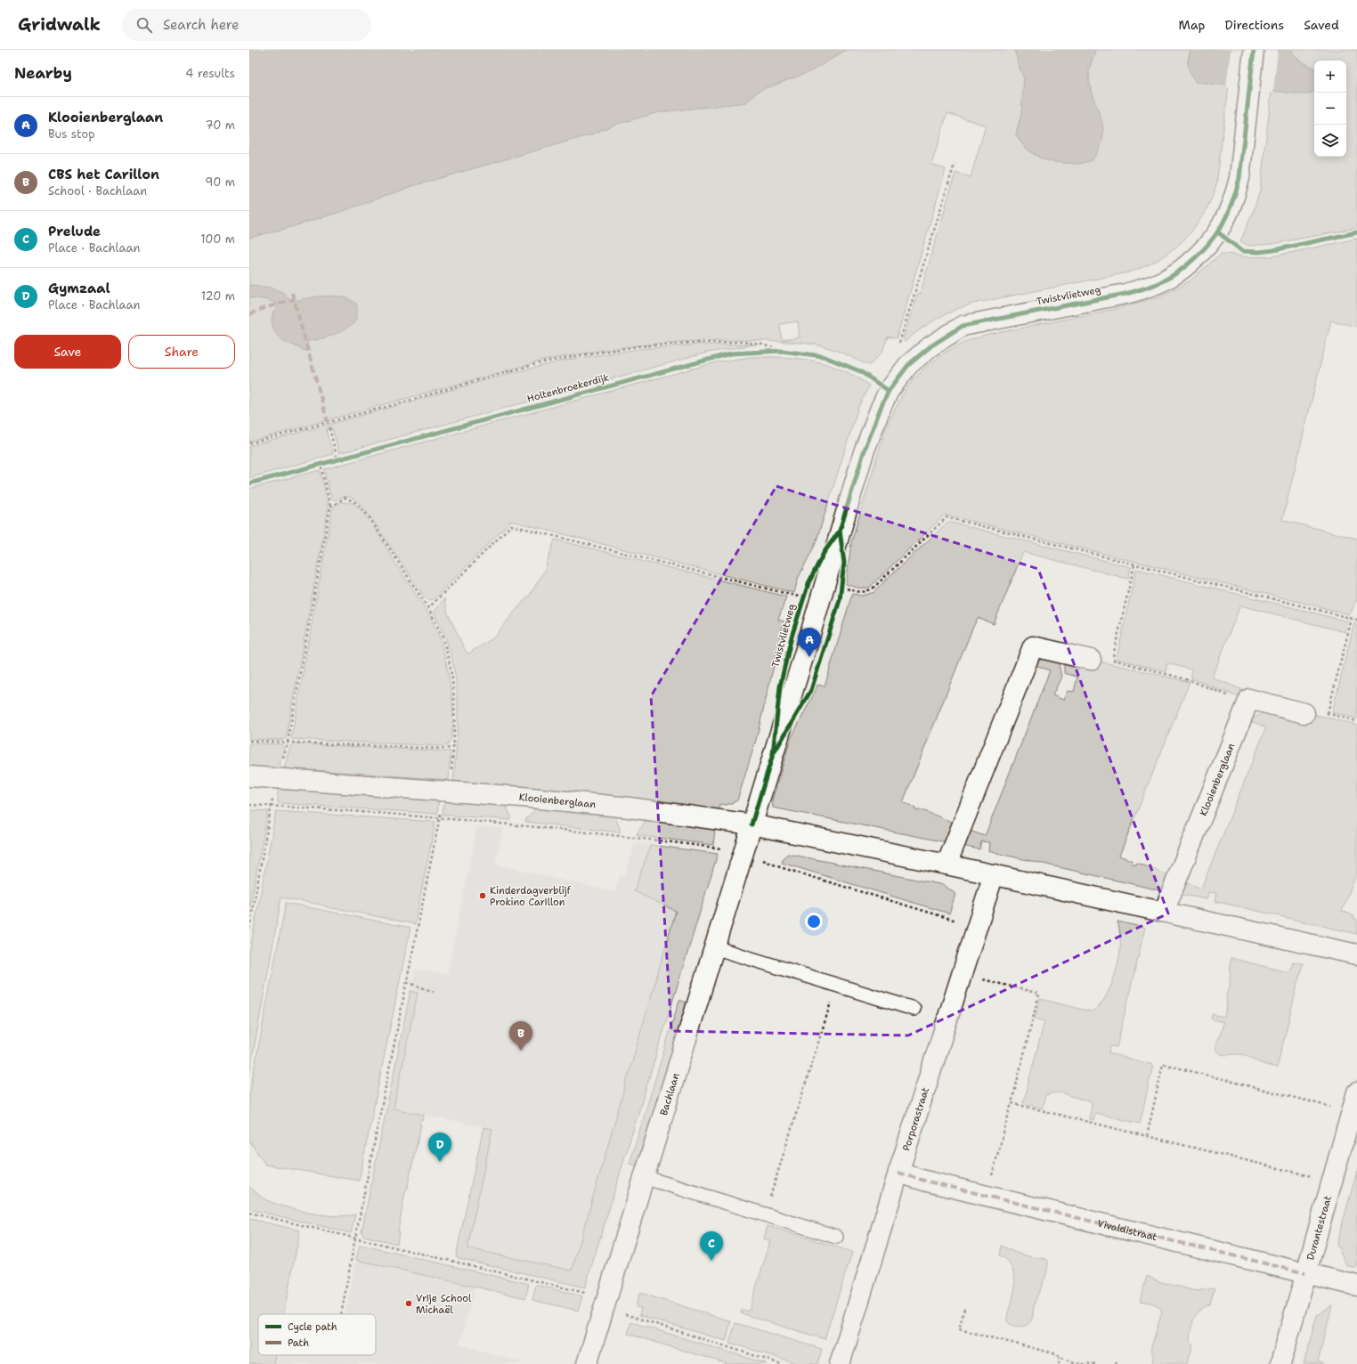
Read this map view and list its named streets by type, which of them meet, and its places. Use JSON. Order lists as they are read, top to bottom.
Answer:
{
  "streets": {
    "street": [
      "Twistvlietweg",
      "Klooienberglaan",
      "Bachlaan",
      "Porporastraat",
      "Durantestraat",
      "Vivaldistraat"
    ],
    "cycle path": ["Holtenbroekerdijk"]
  },
  "crossings": [
    ["Twistvlietweg", "Klooienberglaan"],
    ["Twistvlietweg", "Bachlaan"],
    ["Klooienberglaan", "Bachlaan"],
    ["Klooienberglaan", "Porporastraat"],
    ["Porporastraat", "Vivaldistraat"],
    ["Durantestraat", "Vivaldistraat"]
  ],
  "places": ["Kinderdagverblijf Prokino Carillon", "Vrije School Michaël"],
  "legend": ["Cycle path", "Path"],
  "page": {
    "header": "Gridwalk",
    "search": "Search here",
    "nav": ["Map", "Directions", "Saved"],
    "heading": ["Nearby", "4 results"],
    "map_buttons": ["+", "−"],
    "list": [
      {
        "mark": "A",
        "name": "Klooienberglaan",
        "note": "Bus stop",
        "value": "70 m"
      },
      {
        "mark": "B",
        "name": "CBS het Carillon",
        "note": "School · Bachlaan",
        "value": "90 m"
      },
      {
        "mark": "C",
        "name": "Prelude",
        "note": "Place · Bachlaan",
        "value": "100 m"
      },
      {
        "mark": "D",
        "name": "Gymzaal",
        "note": "Place · Bachlaan",
        "value": "120 m"
      }
    ],
    "buttons": ["Save", "Share"],
    "pins": [
      "A",
      "B",
      "D",
      "C"
    ]
  }
}
